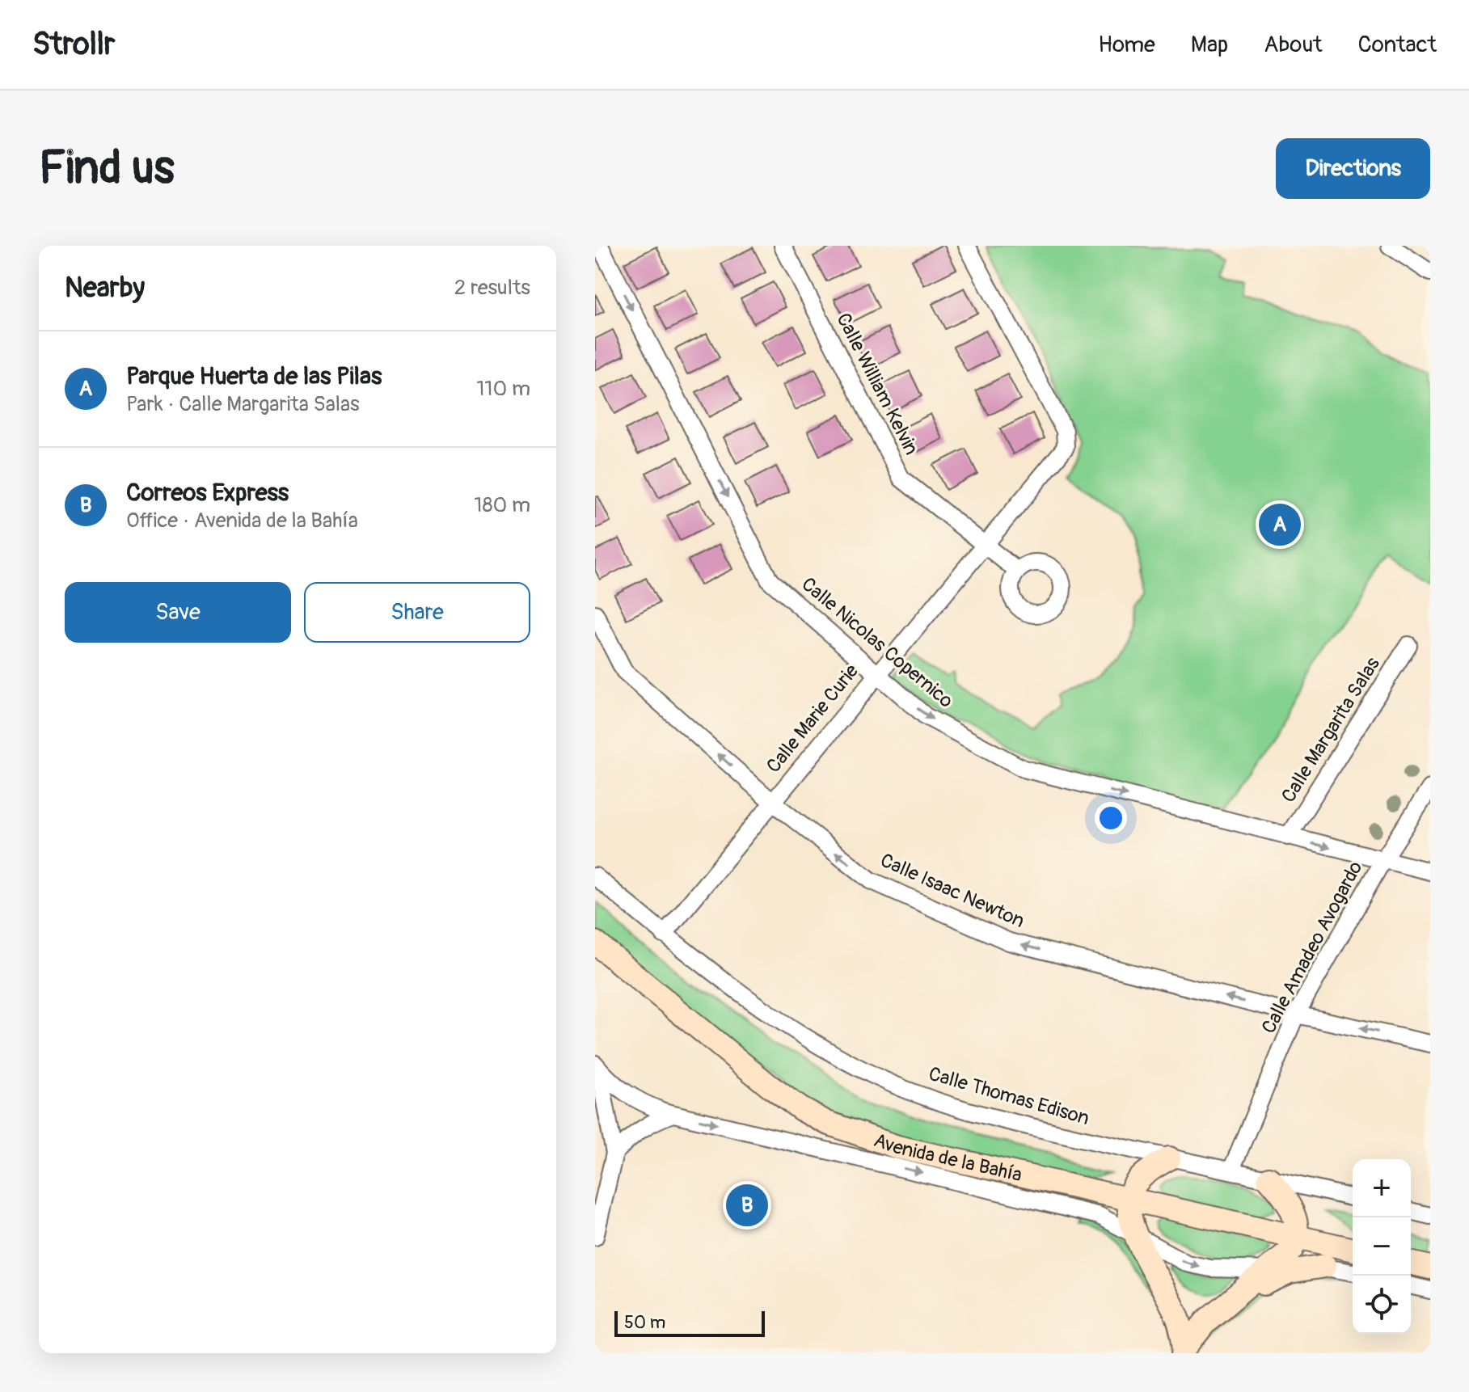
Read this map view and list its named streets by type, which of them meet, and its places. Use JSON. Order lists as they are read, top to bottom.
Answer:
{
  "streets": {
    "street": [
      "Calle William Kelvin",
      "Calle Nicolas Copernico",
      "Calle Marie Curie",
      "Calle Margarita Salas",
      "Calle Isaac Newton",
      "Calle Amadeo Avogardo",
      "Calle Thomas Edison",
      "Avenida de la Bahía"
    ]
  },
  "crossings": [
    ["Calle William Kelvin", "Calle Marie Curie"],
    ["Calle Nicolas Copernico", "Calle Marie Curie"],
    ["Calle Nicolas Copernico", "Calle Margarita Salas"],
    ["Calle Nicolas Copernico", "Calle Amadeo Avogardo"],
    ["Calle Marie Curie", "Calle Isaac Newton"],
    ["Calle Marie Curie", "Calle Thomas Edison"],
    ["Calle Isaac Newton", "Calle Amadeo Avogardo"],
    ["Calle Amadeo Avogardo", "Calle Thomas Edison"]
  ],
  "one_way": ["Calle Nicolas Copernico", "Calle Isaac Newton"],
  "scale_bar": "50 m",
  "page": {
    "header": "Strollr",
    "nav": [
      "Home",
      "Map",
      "About",
      "Contact"
    ],
    "buttons": [
      "Directions",
      ["Save", "Share"]
    ],
    "title": "Find us",
    "heading": ["Nearby", "2 results"],
    "list": [
      {
        "mark": "A",
        "name": "Parque Huerta de las Pilas",
        "note": "Park · Calle Margarita Salas",
        "value": "110 m"
      },
      {
        "mark": "B",
        "name": "Correos Express",
        "note": "Office · Avenida de la Bahía",
        "value": "180 m"
      }
    ],
    "pins": ["A", "B"],
    "map_buttons": ["+", "−"],
    "scale": "50 m"
  }
}
